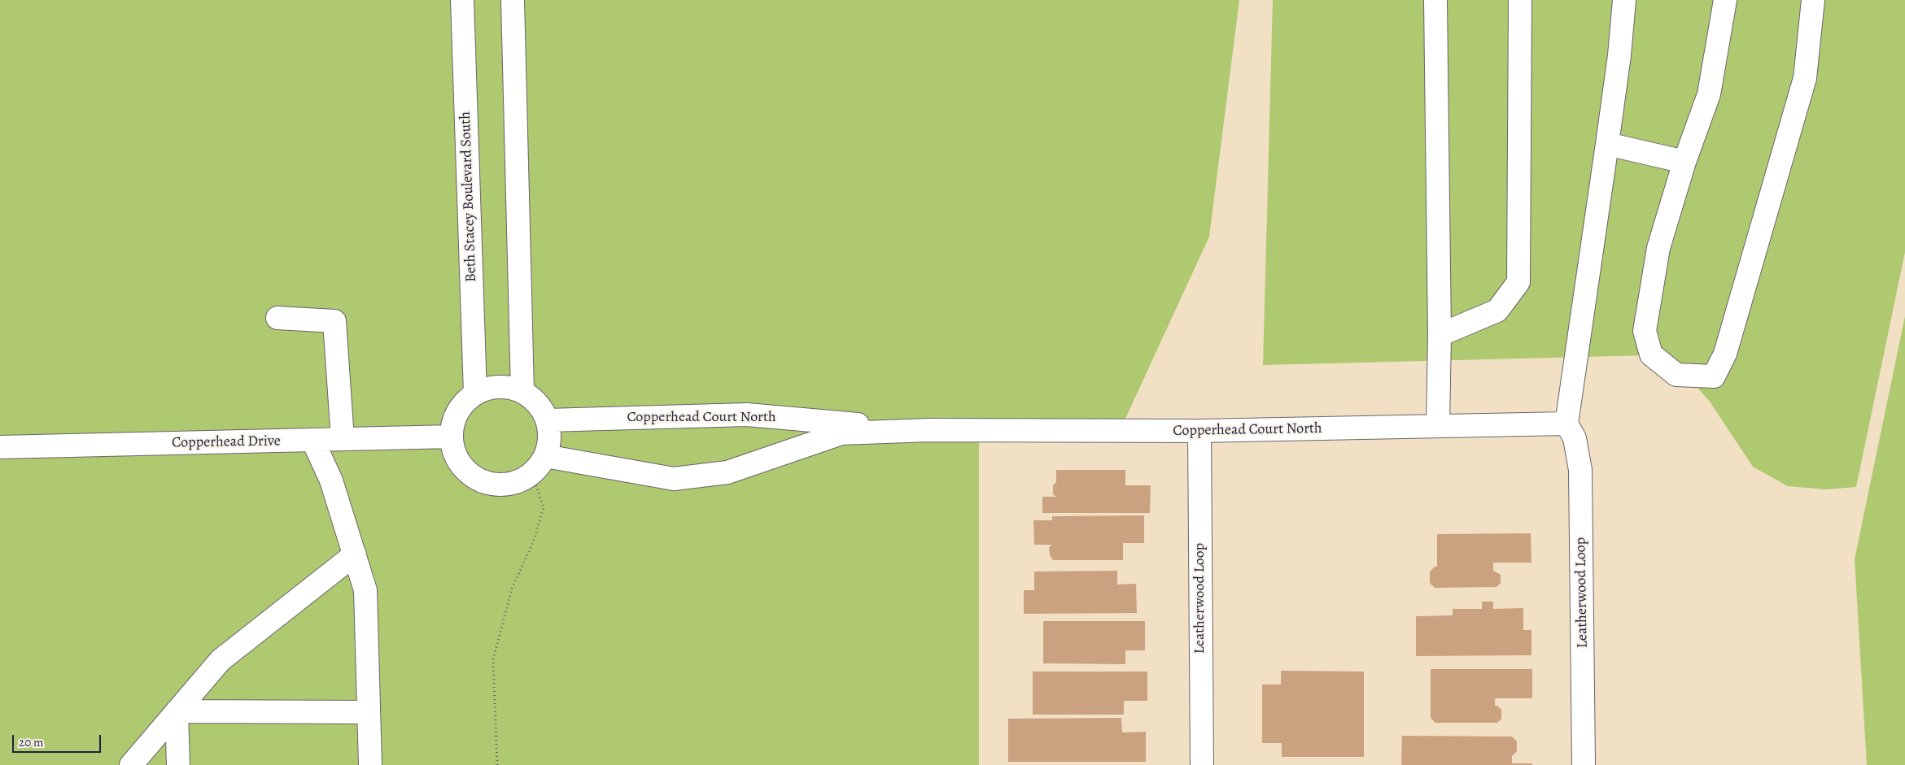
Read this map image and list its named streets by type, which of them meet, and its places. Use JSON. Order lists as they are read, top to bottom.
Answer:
{
  "streets": {
    "street": [
      "Beth Stacey Boulevard South",
      "Copperhead Court North",
      "Copperhead Drive",
      "Leatherwood Loop"
    ]
  },
  "crossings": [
    ["Beth Stacey Boulevard South", "Copperhead Court North"],
    ["Beth Stacey Boulevard South", "Copperhead Drive"],
    ["Copperhead Court North", "Copperhead Drive"],
    ["Copperhead Court North", "Leatherwood Loop"]
  ],
  "scale_bar": "20 m"
}
